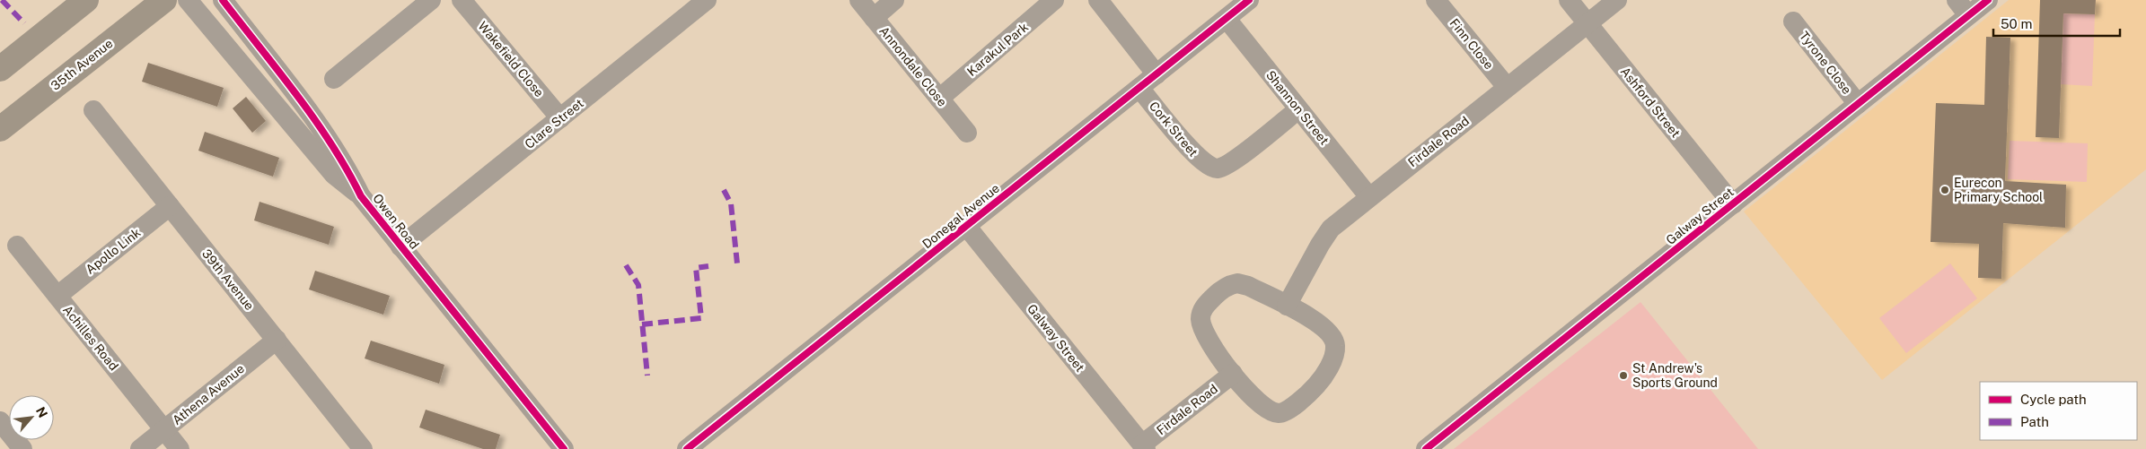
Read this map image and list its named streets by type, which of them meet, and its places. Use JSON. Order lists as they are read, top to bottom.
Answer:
{
  "streets": {
    "main road": ["35th Avenue"],
    "street": [
      "Finn Close",
      "Karakul Park",
      "Wakefield Close",
      "Tyrone Close",
      "Annondale Close",
      "Ashford Street",
      "Shannon Street",
      "Clare Street",
      "Cork Street",
      "Firdale Road",
      "Donegal Avenue",
      "Galway Street",
      "Owen Road",
      "Apollo Link",
      "39th Avenue",
      "Achilles Road",
      "Athena Avenue"
    ]
  },
  "crossings": [
    ["Finn Close", "Firdale Road"],
    ["Karakul Park", "Annondale Close"],
    ["Wakefield Close", "Clare Street"],
    ["Tyrone Close", "Galway Street"],
    ["Ashford Street", "Firdale Road"],
    ["Ashford Street", "Galway Street"],
    ["Shannon Street", "Cork Street"],
    ["Shannon Street", "Firdale Road"],
    ["Shannon Street", "Donegal Avenue"],
    ["Clare Street", "Owen Road"],
    ["Cork Street", "Donegal Avenue"],
    ["Firdale Road", "Galway Street"],
    ["Donegal Avenue", "Galway Street"],
    ["Apollo Link", "39th Avenue"],
    ["Apollo Link", "Achilles Road"],
    ["39th Avenue", "Athena Avenue"],
    ["Achilles Road", "Athena Avenue"]
  ],
  "places": ["Eurecon Primary School", "St Andrew's Sports Ground"],
  "legend": ["Cycle path", "Path"],
  "scale_bar": "50 m",
  "north": "top right"
}
